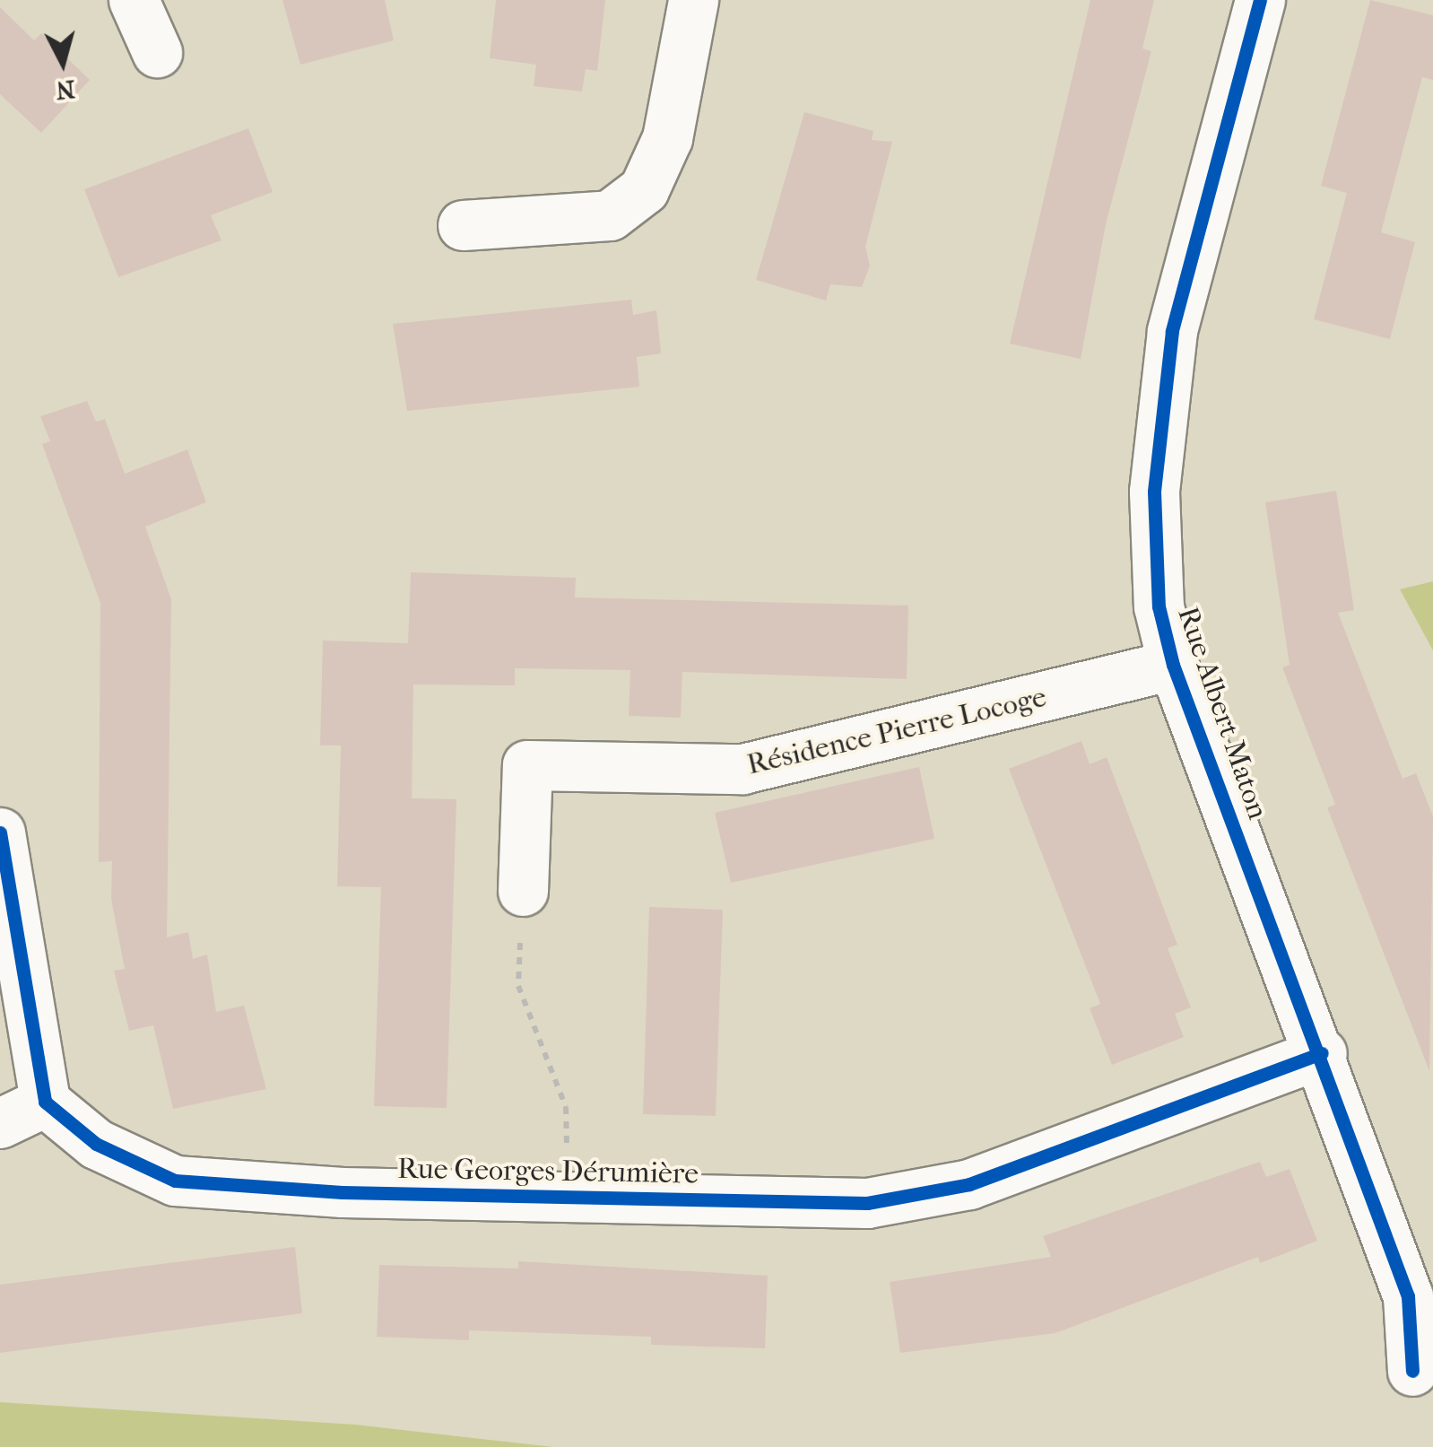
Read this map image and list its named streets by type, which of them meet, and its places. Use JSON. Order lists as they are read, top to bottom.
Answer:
{
  "streets": {
    "street": ["Rue Albert Maton", "Résidence Pierre Locoge", "Rue Georges Dérumière"]
  },
  "crossings": [
    ["Rue Albert Maton", "Résidence Pierre Locoge"],
    ["Rue Albert Maton", "Rue Georges Dérumière"]
  ],
  "north": "bottom"
}
